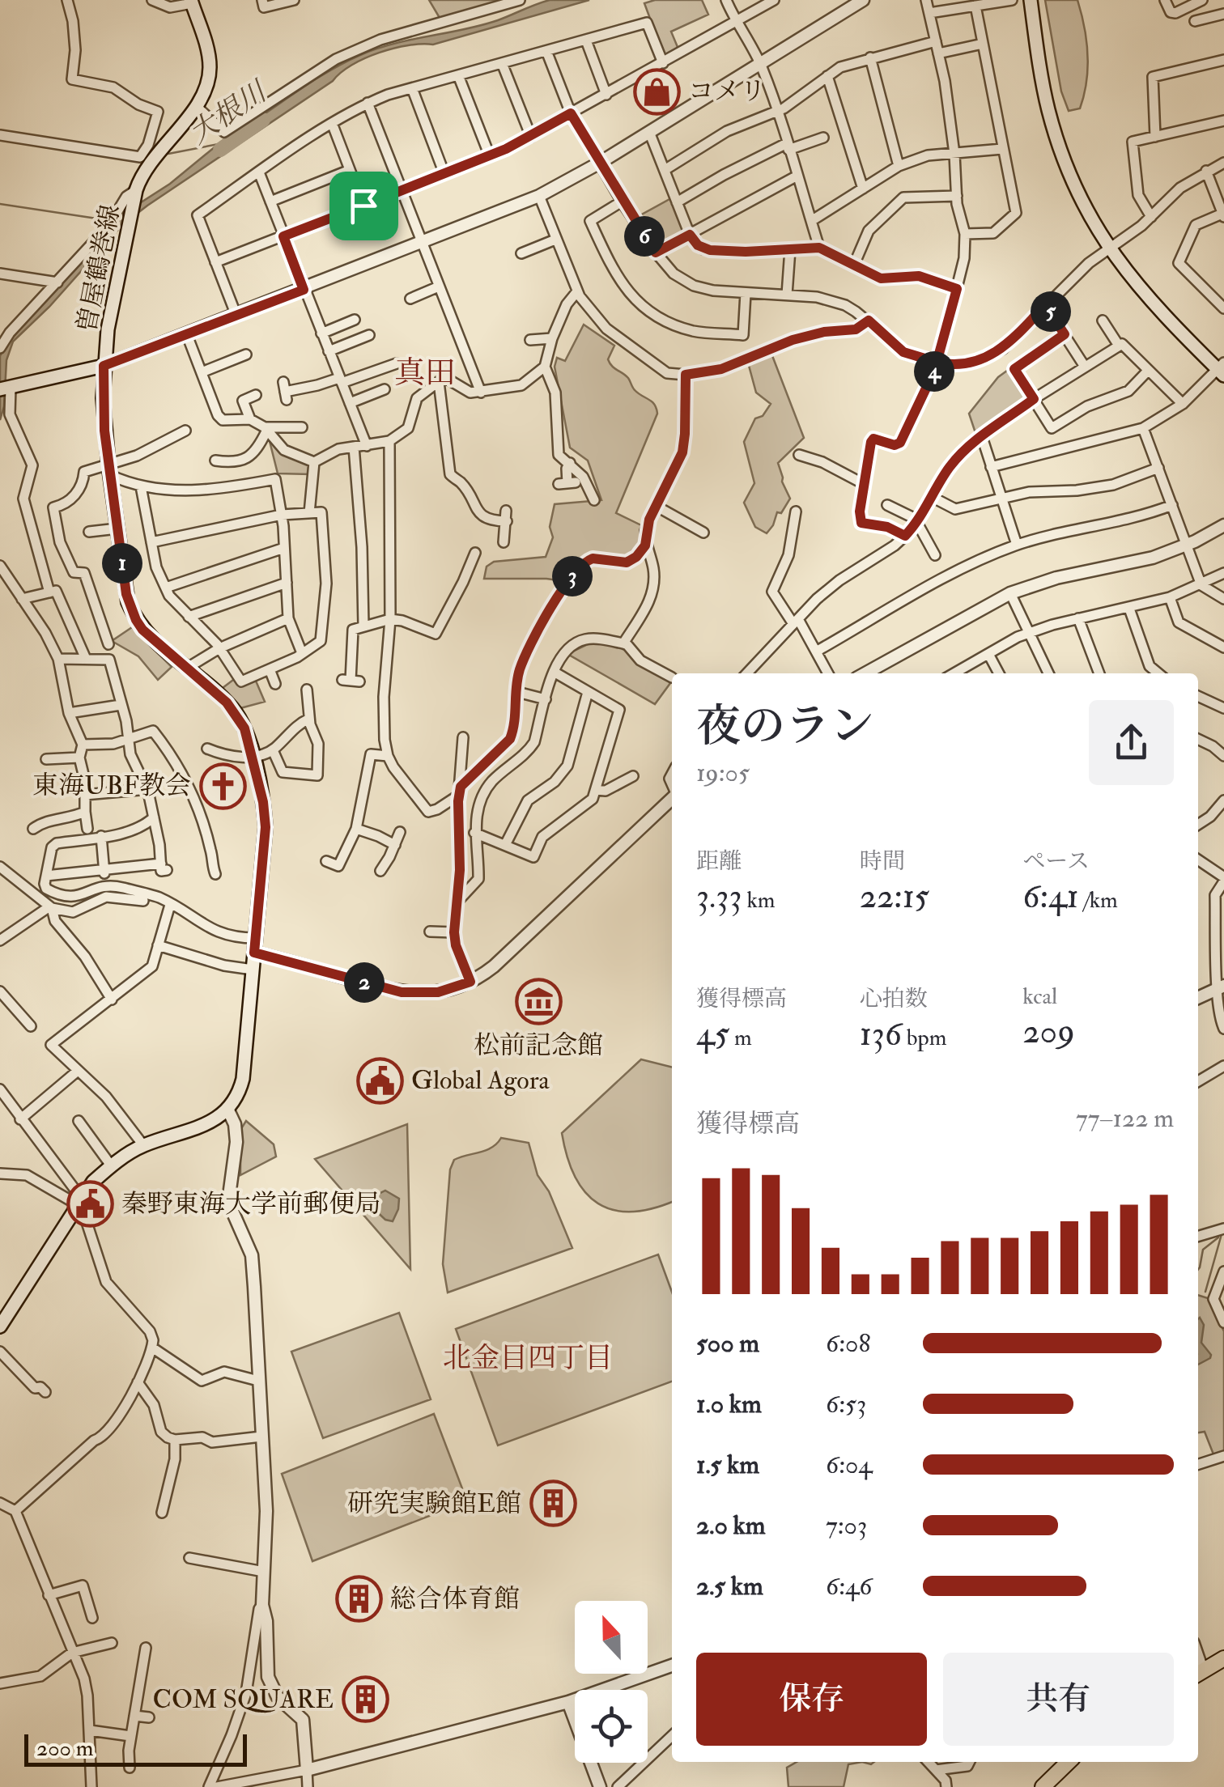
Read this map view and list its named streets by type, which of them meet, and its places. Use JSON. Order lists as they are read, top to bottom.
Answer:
{
  "streets": {
    "main road": ["曽屋鶴巻線"]
  },
  "districts": ["真田", "北金目四丁目"],
  "water": ["大根川"],
  "places": {
    "shop": ["コメリ"],
    "church": ["東海UBF教会"],
    "museum": ["松前記念館"],
    "public building": ["Global Agora", "秦野東海大学前郵便局"],
    "building": ["研究実験館E館", "総合体育館", "COM SQUARE"]
  },
  "scale_bar": "200 m",
  "north": "top",
  "page": {
    "pins": [
      "6",
      "5",
      "4",
      "1",
      "3",
      "2"
    ],
    "heading": ["夜のラン", "19:05"],
    "stats": [
      ["距離", "3.33 km"],
      ["時間", "22:15"],
      ["ペース", "6:41 /km"],
      ["獲得標高", "45 m"],
      ["心拍数", "136 bpm"],
      ["kcal", "209"]
    ],
    "chart": ["獲得標高", "77–122 m"],
    "list": [
      {
        "name": "500 m",
        "note": "6:08"
      },
      {
        "name": "1.0 km",
        "note": "6:53"
      },
      {
        "name": "1.5 km",
        "note": "6:04"
      },
      {
        "name": "2.0 km",
        "note": "7:03"
      },
      {
        "name": "2.5 km",
        "note": "6:46"
      }
    ],
    "buttons": ["保存", "共有"],
    "scale": "200 m"
  }
}
